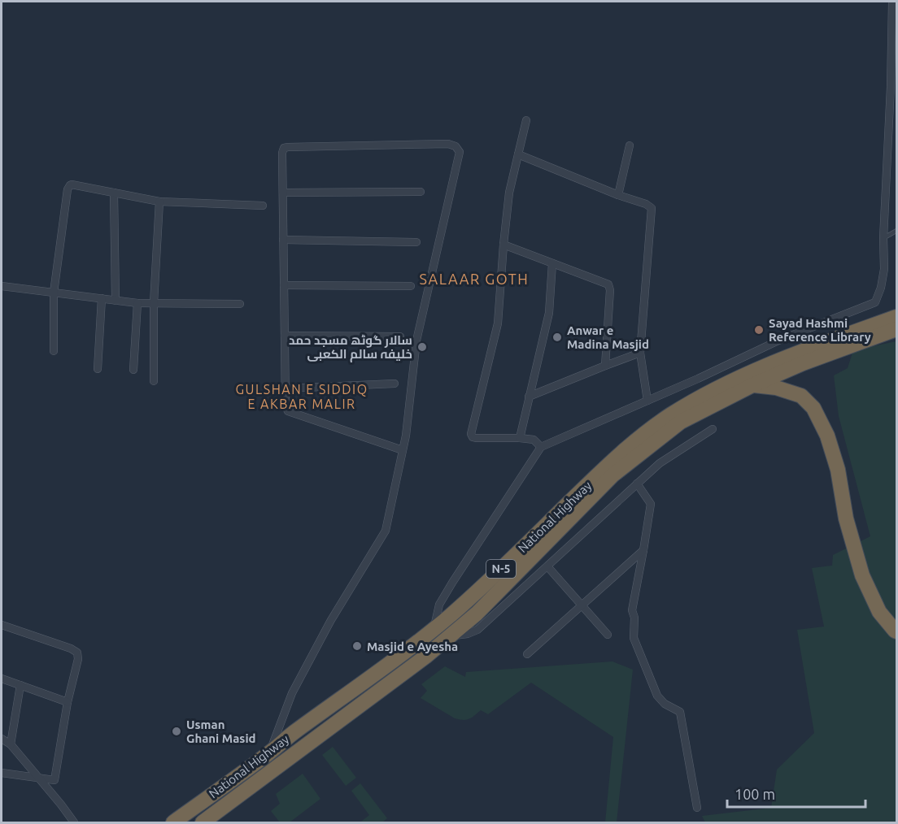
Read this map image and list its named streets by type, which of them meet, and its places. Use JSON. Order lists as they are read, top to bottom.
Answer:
{
  "streets": {
    "highway": ["National Highway", "N-5"]
  },
  "districts": ["SALAAR GOTH", "GULSHAN E SIDDIQ E AKBAR MALIR"],
  "places": [
    "Sayad Hashmi Reference Library",
    "Anwar e Madina Masjid",
    "سالار گوٹھ مسجد حمد خلیفہ سالم الکعبی",
    "Masjid e Ayesha",
    "Usman Ghani Masid"
  ],
  "scale_bar": "100 m"
}
